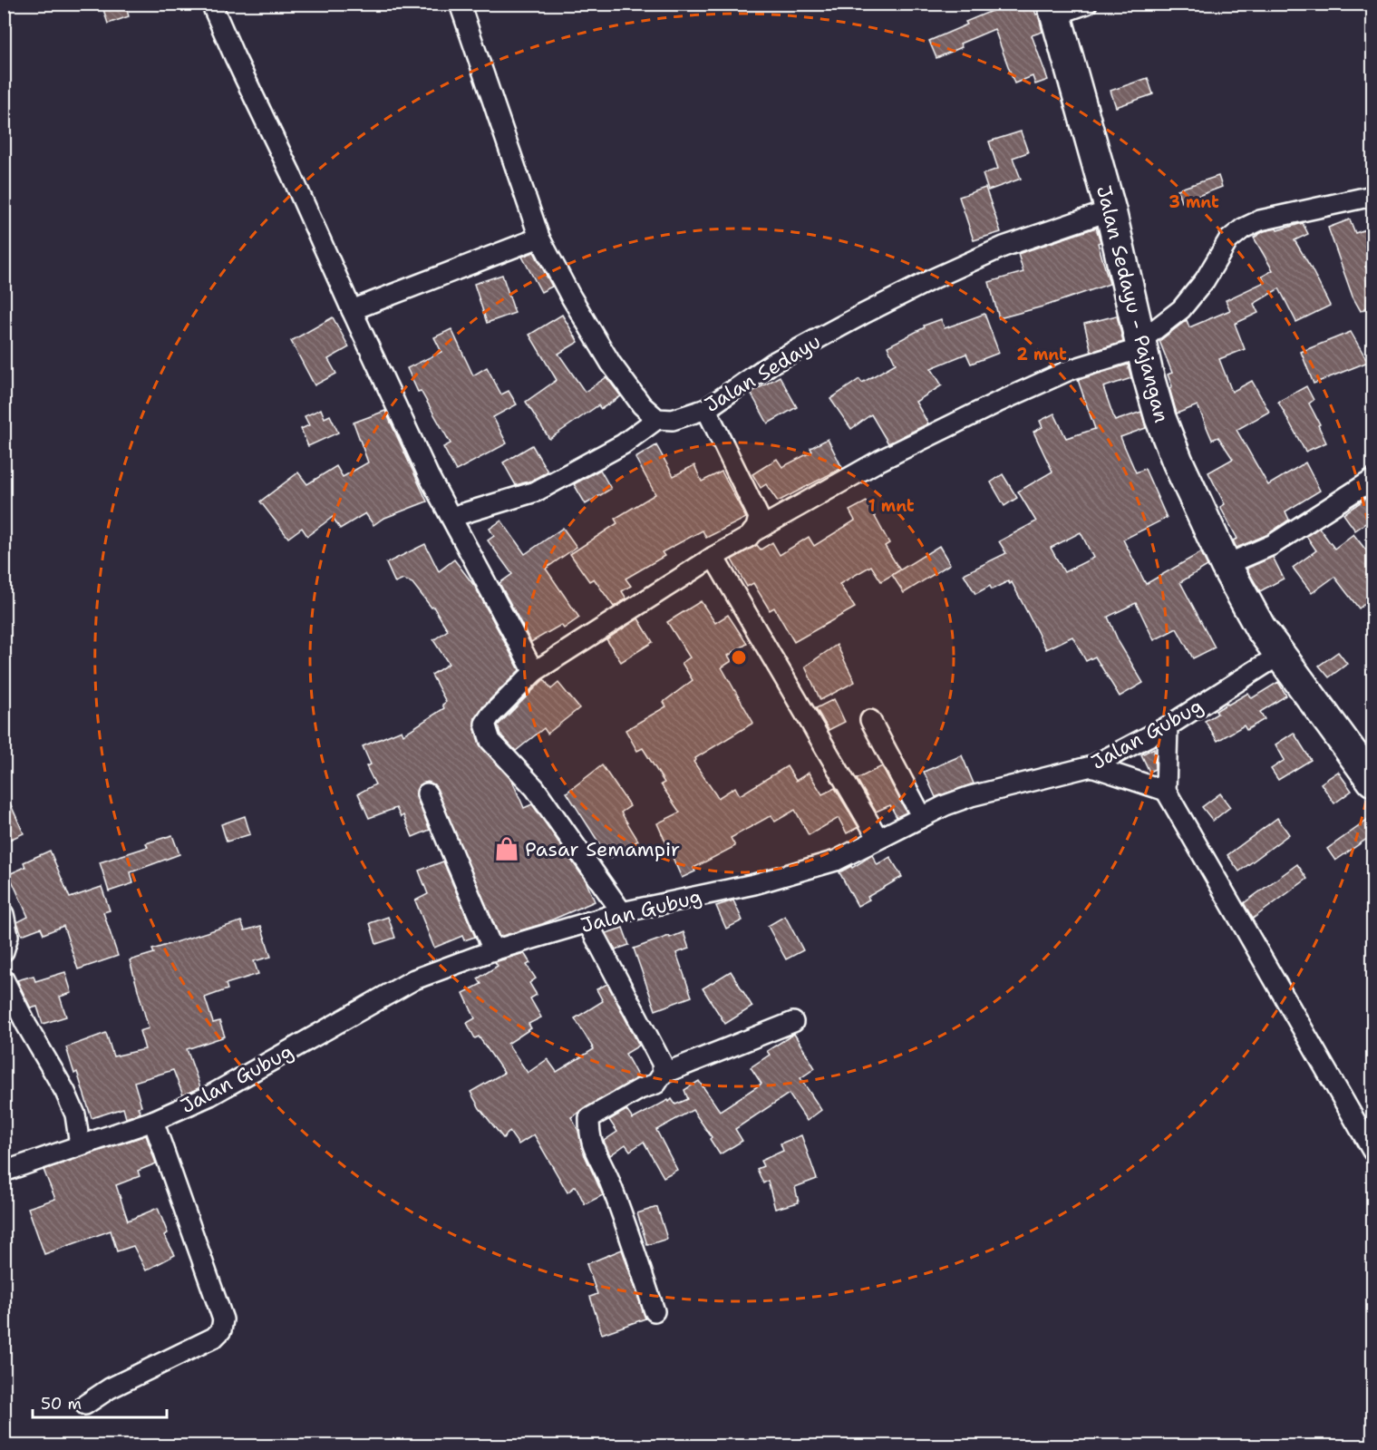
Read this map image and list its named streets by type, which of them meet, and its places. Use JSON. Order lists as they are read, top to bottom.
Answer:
{
  "streets": {
    "main road": ["Jalan Sedayu - Pajangan"],
    "street": ["Jalan Sedayu", "Jalan Gubug"]
  },
  "crossings": [
    ["Jalan Sedayu - Pajangan", "Jalan Sedayu"],
    ["Jalan Sedayu - Pajangan", "Jalan Gubug"]
  ],
  "places": {
    "shop": ["Pasar Semampir"]
  },
  "scale_bar": "50 m",
  "rings": ["3 mnt", "2 mnt", "1 mnt"]
}
